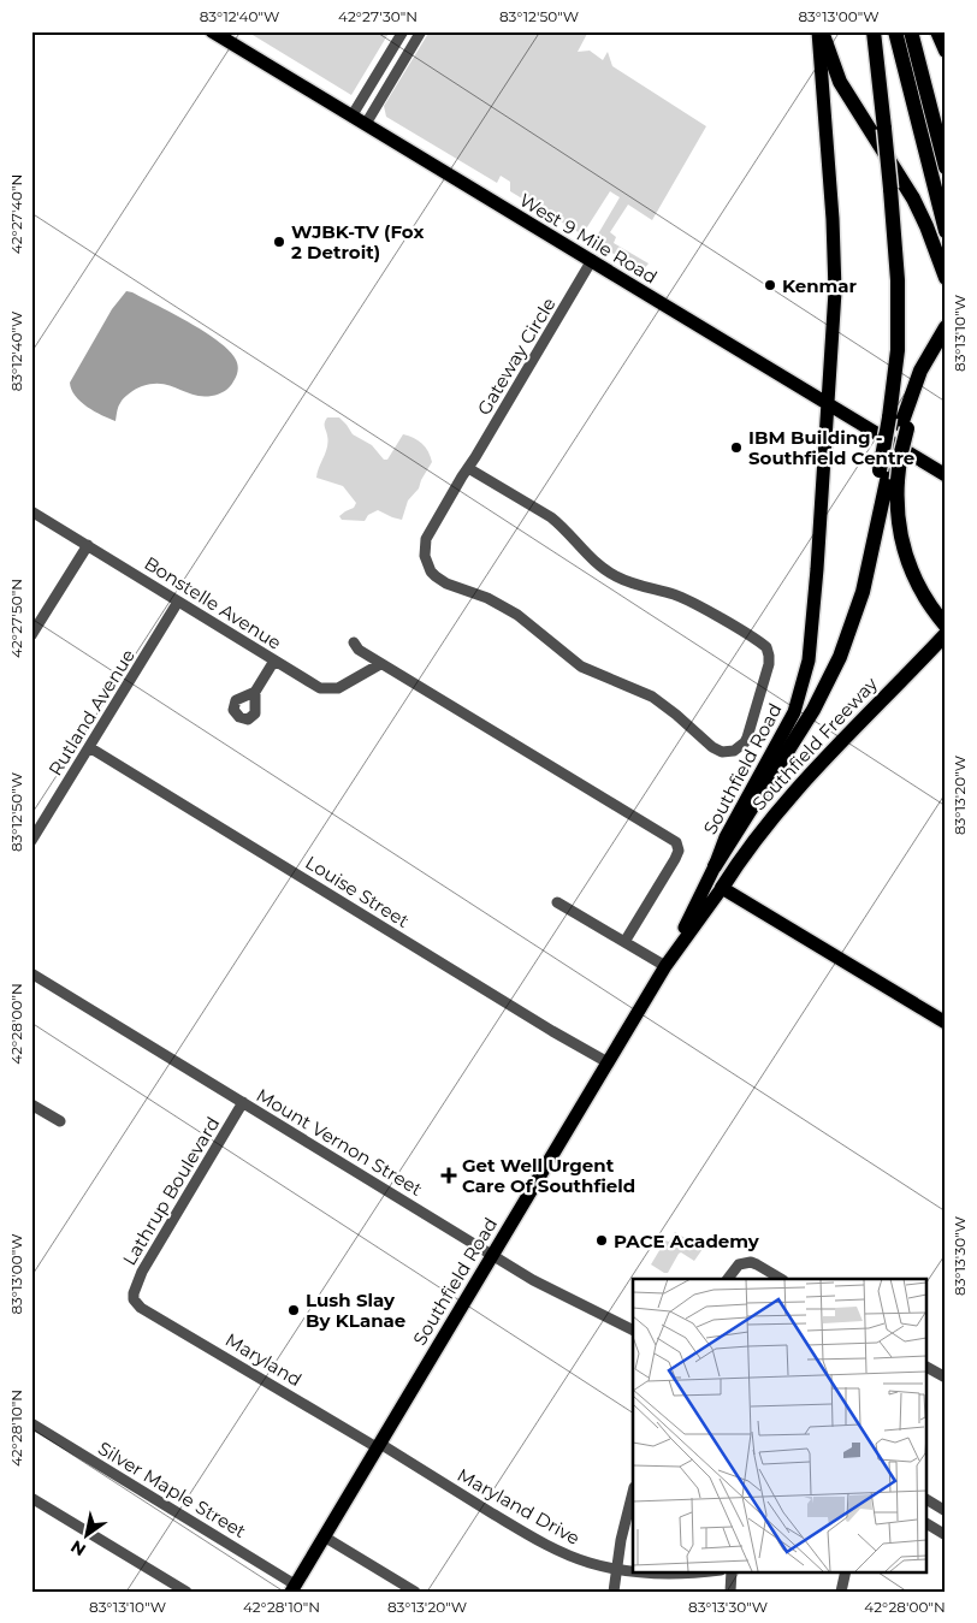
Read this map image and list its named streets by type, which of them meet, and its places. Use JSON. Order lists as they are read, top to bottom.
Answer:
{
  "streets": {
    "highway": ["Southfield Freeway"],
    "main road": ["West 9 Mile Road", "Southfield Road"],
    "street": [
      "Gateway Circle",
      "Bonstelle Avenue",
      "Rutland Avenue",
      "Louise Street",
      "Mount Vernon Street",
      "Lathrup Boulevard",
      "Maryland",
      "Silver Maple Street",
      "Maryland Drive"
    ]
  },
  "crossings": [
    ["West 9 Mile Road", "Gateway Circle"],
    ["West 9 Mile Road", "Southfield Road"],
    ["Bonstelle Avenue", "Rutland Avenue"],
    ["Rutland Avenue", "Louise Street"],
    ["Southfield Freeway", "Southfield Road"],
    ["Southfield Road", "Louise Street"],
    ["Southfield Road", "Mount Vernon Street"],
    ["Southfield Road", "Maryland"],
    ["Southfield Road", "Silver Maple Street"],
    ["Southfield Road", "Maryland Drive"],
    ["Mount Vernon Street", "Lathrup Boulevard"],
    ["Lathrup Boulevard", "Maryland"],
    ["Maryland", "Maryland Drive"]
  ],
  "places": {
    "other": [
      "WJBK-TV (Fox 2 Detroit)",
      "Kenmar",
      "IBM Building - Southfield Centre",
      "PACE Academy",
      "Lush Slay By KLanae"
    ],
    "health": ["Get Well Urgent Care Of Southfield"]
  },
  "north": "bottom left",
  "coordinates": [
    "83°12'40\"W",
    "42°27'30\"N",
    "83°12'50\"W",
    "83°13'00\"W",
    "42°27'40\"N",
    "83°13'10\"W",
    "42°27'50\"N",
    "83°13'20\"W",
    "42°28'00\"N",
    "83°13'30\"W",
    "42°28'10\"N"
  ]
}
